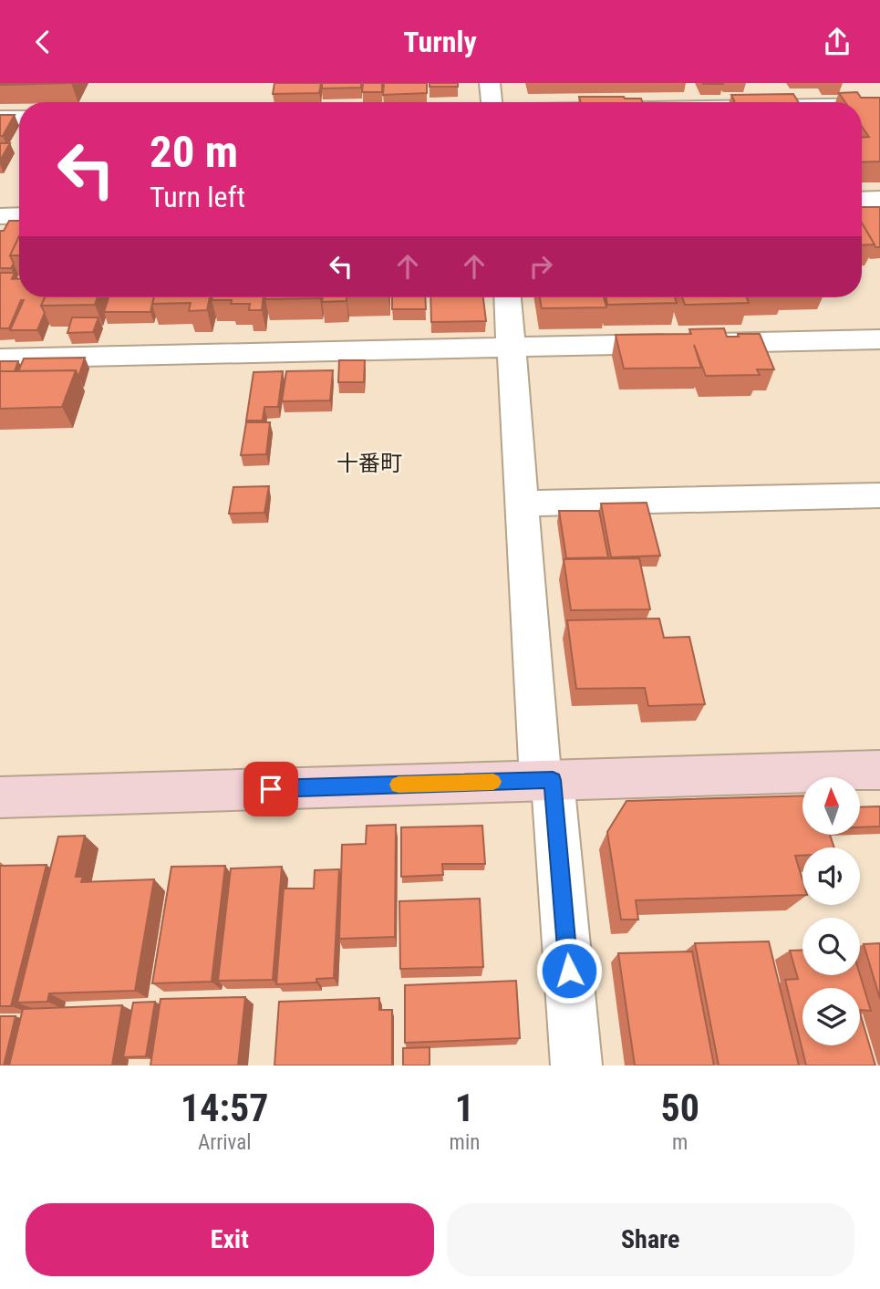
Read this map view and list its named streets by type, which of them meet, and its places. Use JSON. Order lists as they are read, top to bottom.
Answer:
{
  "districts": ["十番町"],
  "north": "top",
  "page": {
    "header": "Turnly",
    "turn": ["20 m", "Turn left"],
    "eta": [
      "14:57",
      "Arrival",
      "1",
      "min",
      "50",
      "m"
    ],
    "buttons": ["Exit", "Share"]
  }
}
